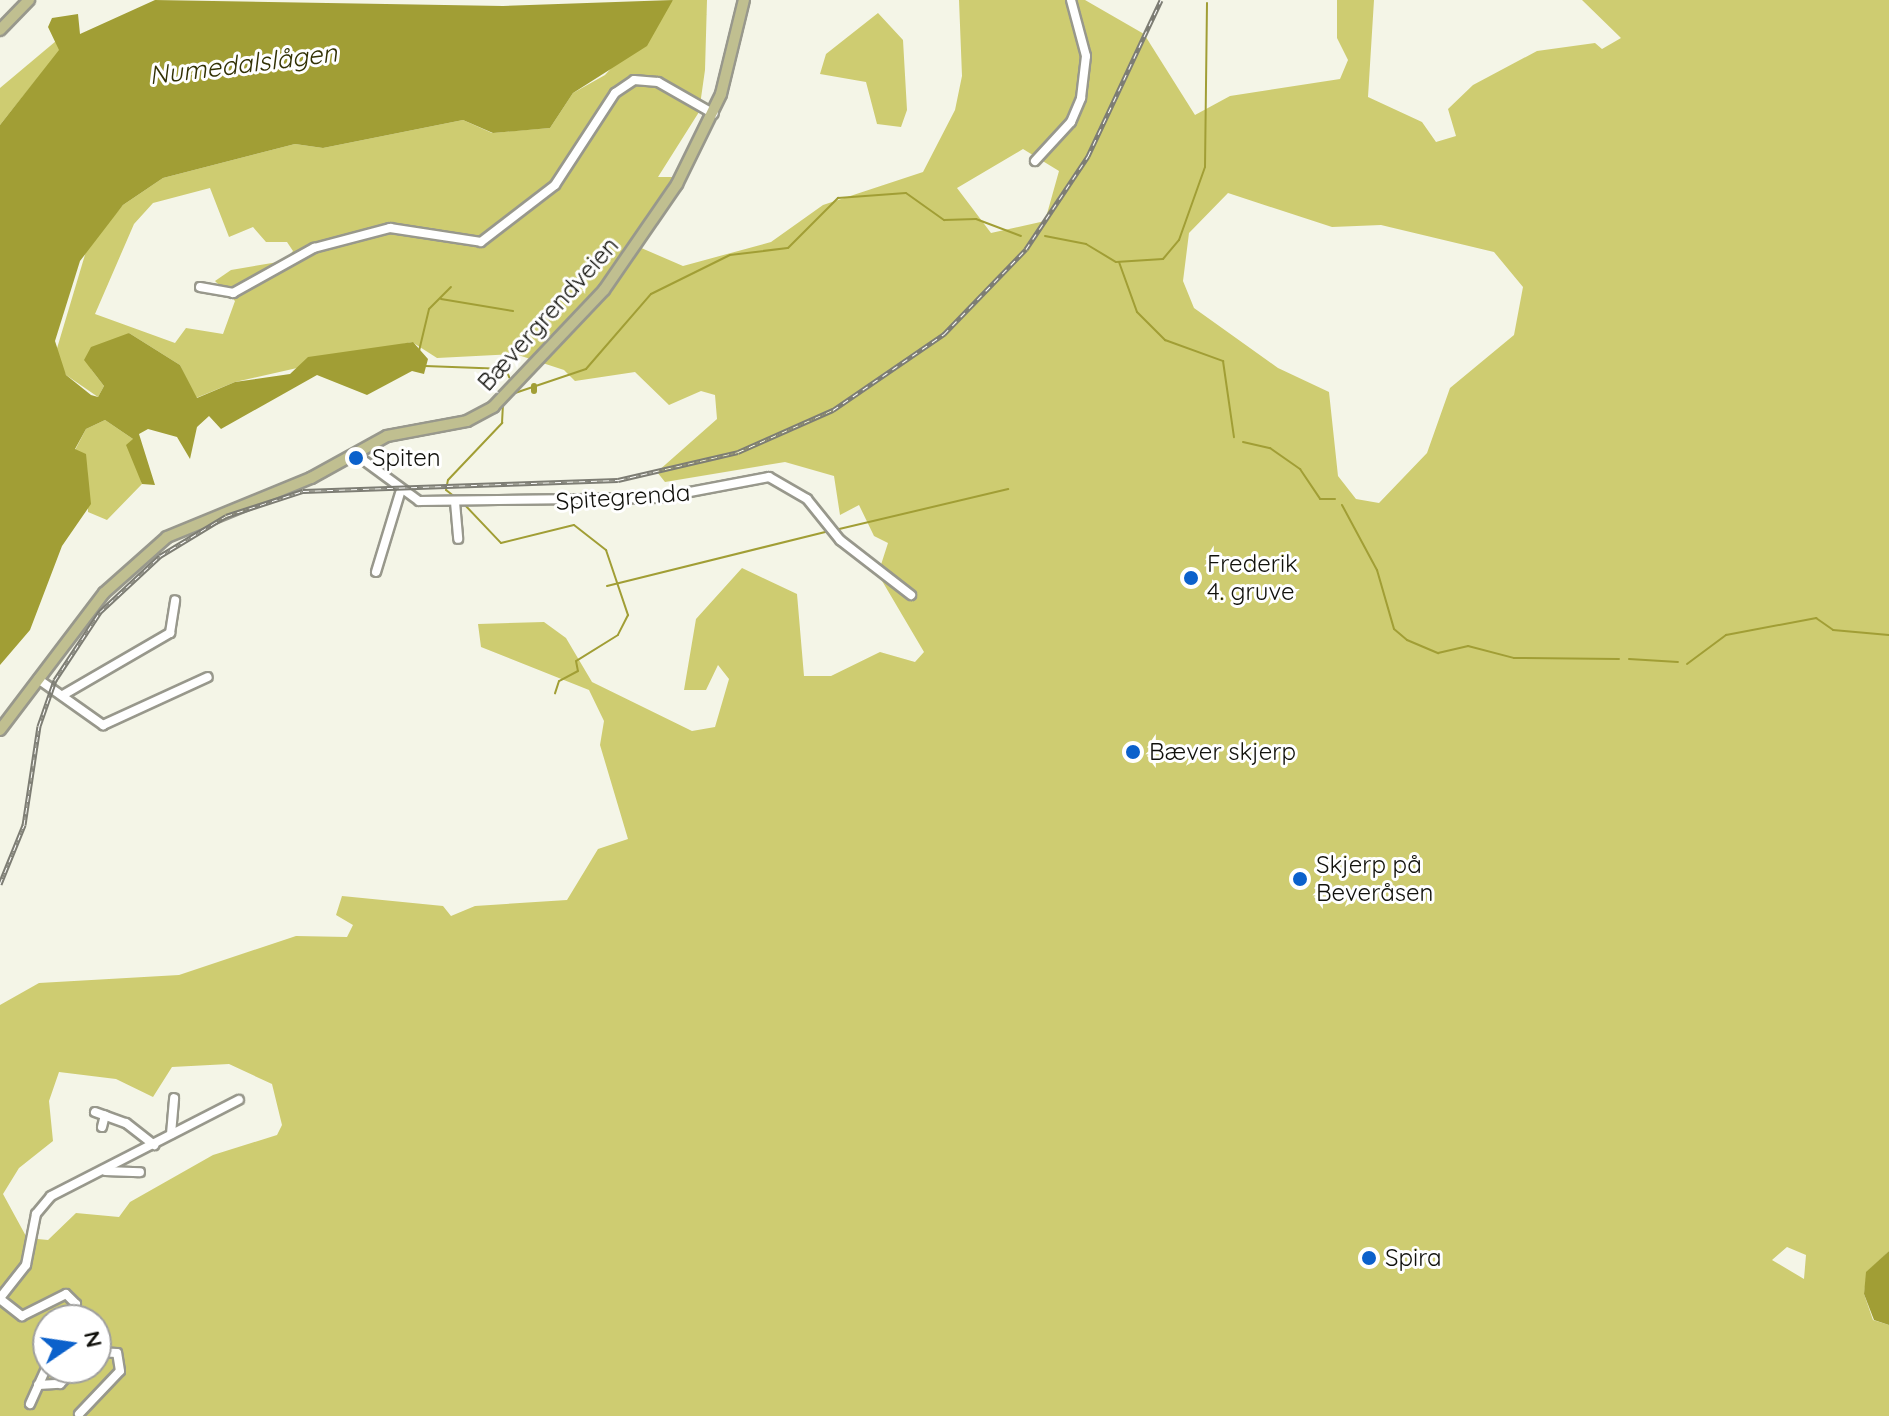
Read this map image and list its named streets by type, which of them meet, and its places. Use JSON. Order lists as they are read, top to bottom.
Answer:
{
  "streets": {
    "main road": ["Bævergrendveien"],
    "street": ["Spitegrenda"]
  },
  "water": ["Numedalslågen"],
  "places": [
    "Spiten",
    "Frederik 4. gruve",
    "Bæver skjerp",
    "Skjerp på Beveråsen",
    "Spira"
  ],
  "north": "right"
}
